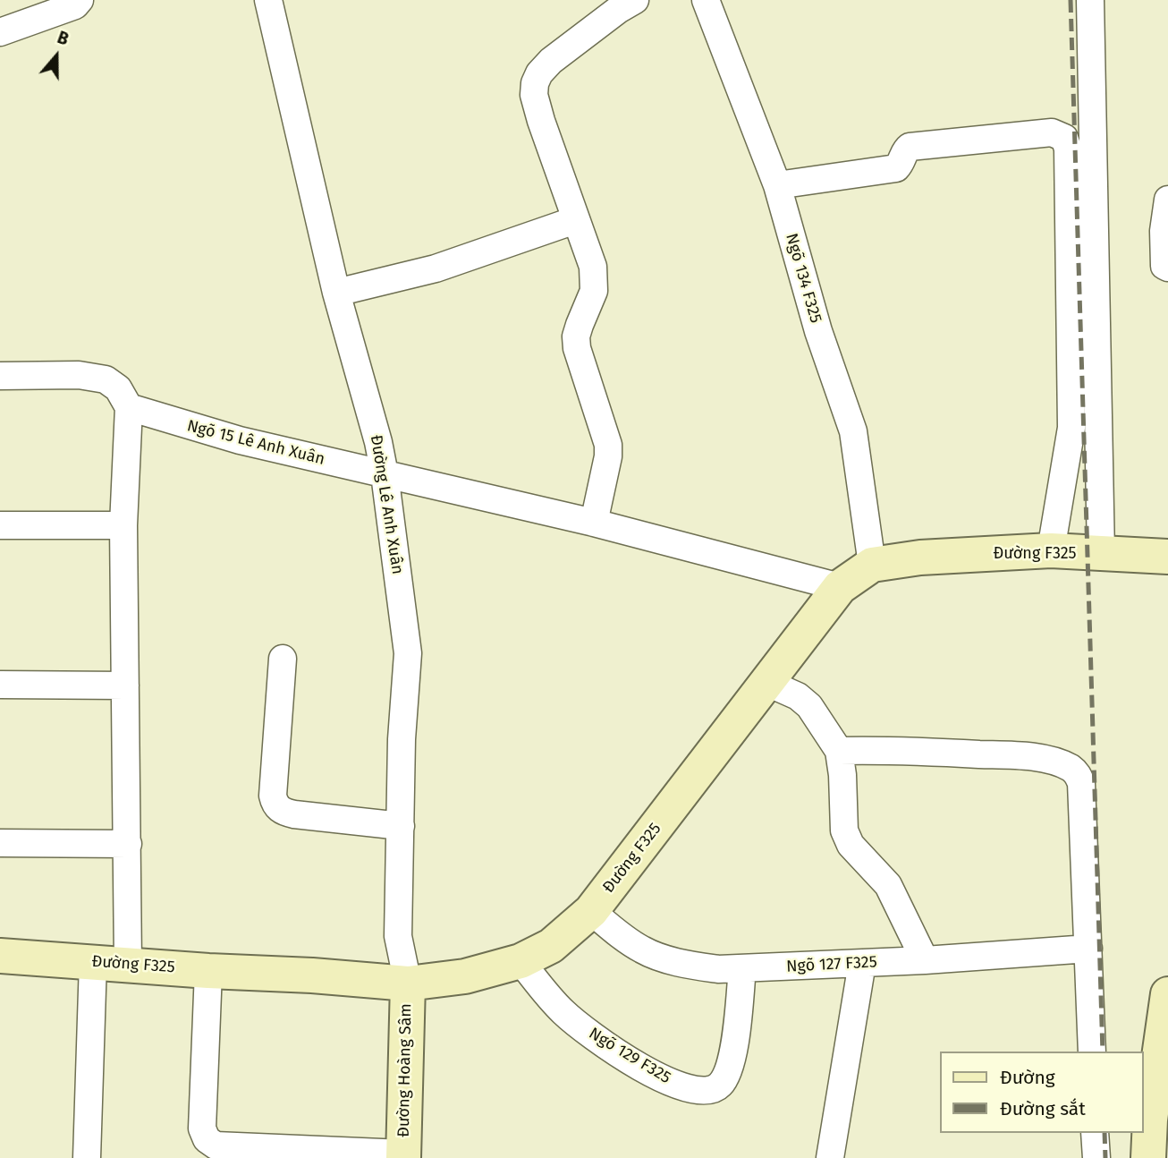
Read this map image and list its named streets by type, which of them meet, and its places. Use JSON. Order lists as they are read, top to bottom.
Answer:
{
  "streets": {
    "main road": ["Đường F325", "Đường Hoàng Sâm"],
    "street": [
      "Ngõ 134 F325",
      "Ngõ 15 Lê Anh Xuân",
      "Đường Lê Anh Xuân",
      "Ngõ 127 F325",
      "Ngõ 129 F325"
    ]
  },
  "crossings": [
    ["Ngõ 134 F325", "Đường F325"],
    ["Ngõ 15 Lê Anh Xuân", "Đường Lê Anh Xuân"],
    ["Ngõ 15 Lê Anh Xuân", "Đường F325"],
    ["Đường Lê Anh Xuân", "Đường F325"],
    ["Đường Lê Anh Xuân", "Đường Hoàng Sâm"],
    ["Đường F325", "Ngõ 127 F325"],
    ["Đường F325", "Ngõ 129 F325"],
    ["Đường F325", "Đường Hoàng Sâm"],
    ["Ngõ 127 F325", "Ngõ 129 F325"]
  ],
  "legend": ["Đường", "Đường sắt"],
  "north": "top"
}
